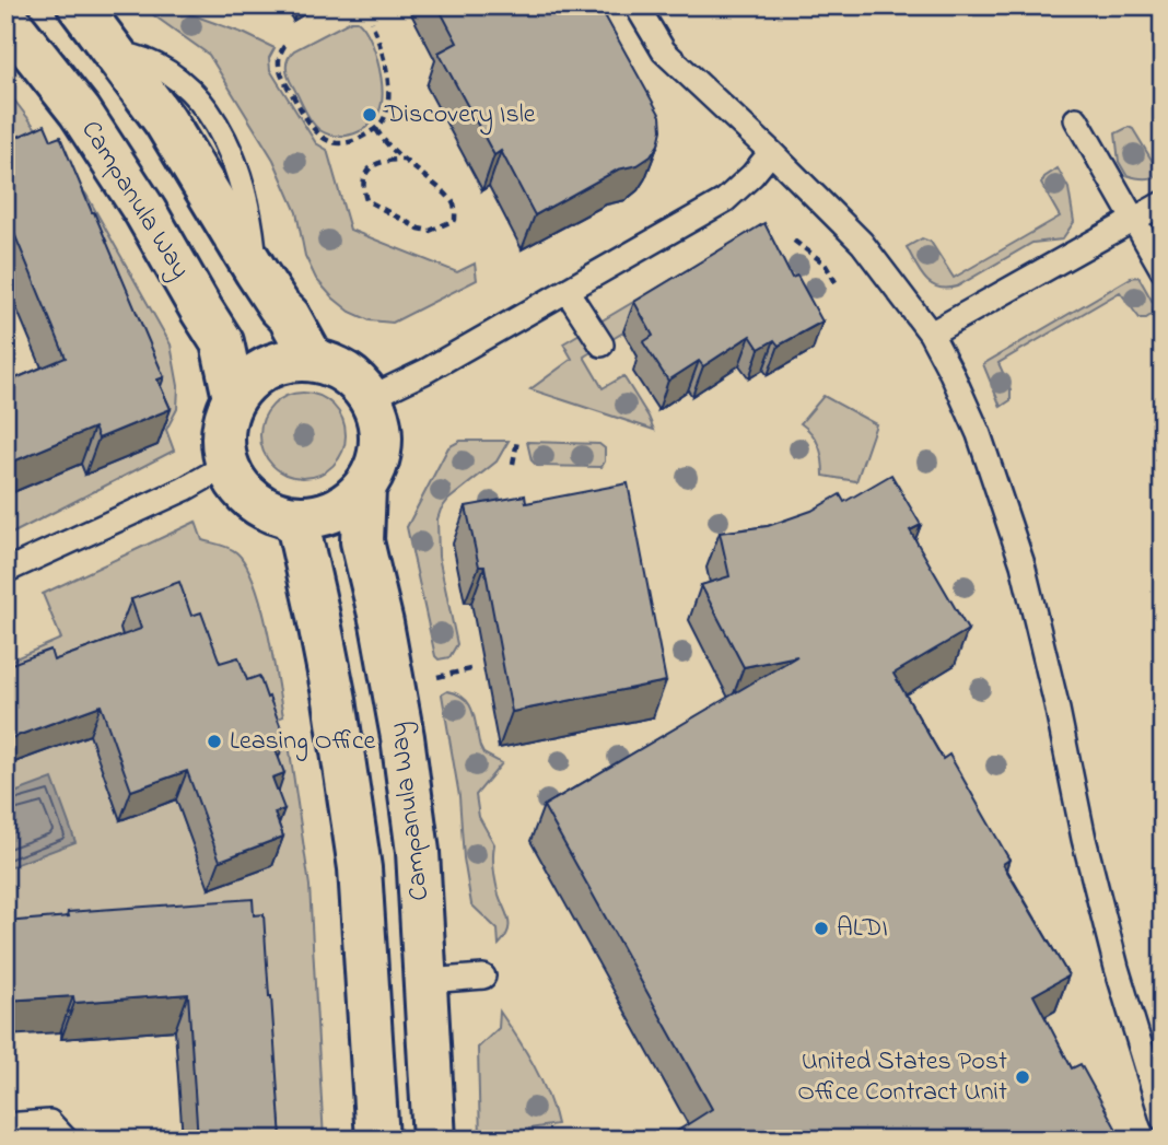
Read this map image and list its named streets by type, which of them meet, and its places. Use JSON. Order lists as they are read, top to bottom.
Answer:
{
  "streets": {
    "street": ["Campanula Way"]
  },
  "places": [
    "Discovery Isle",
    "Leasing Office",
    "ALDI",
    "United States Post Office Contract Unit"
  ]
}
